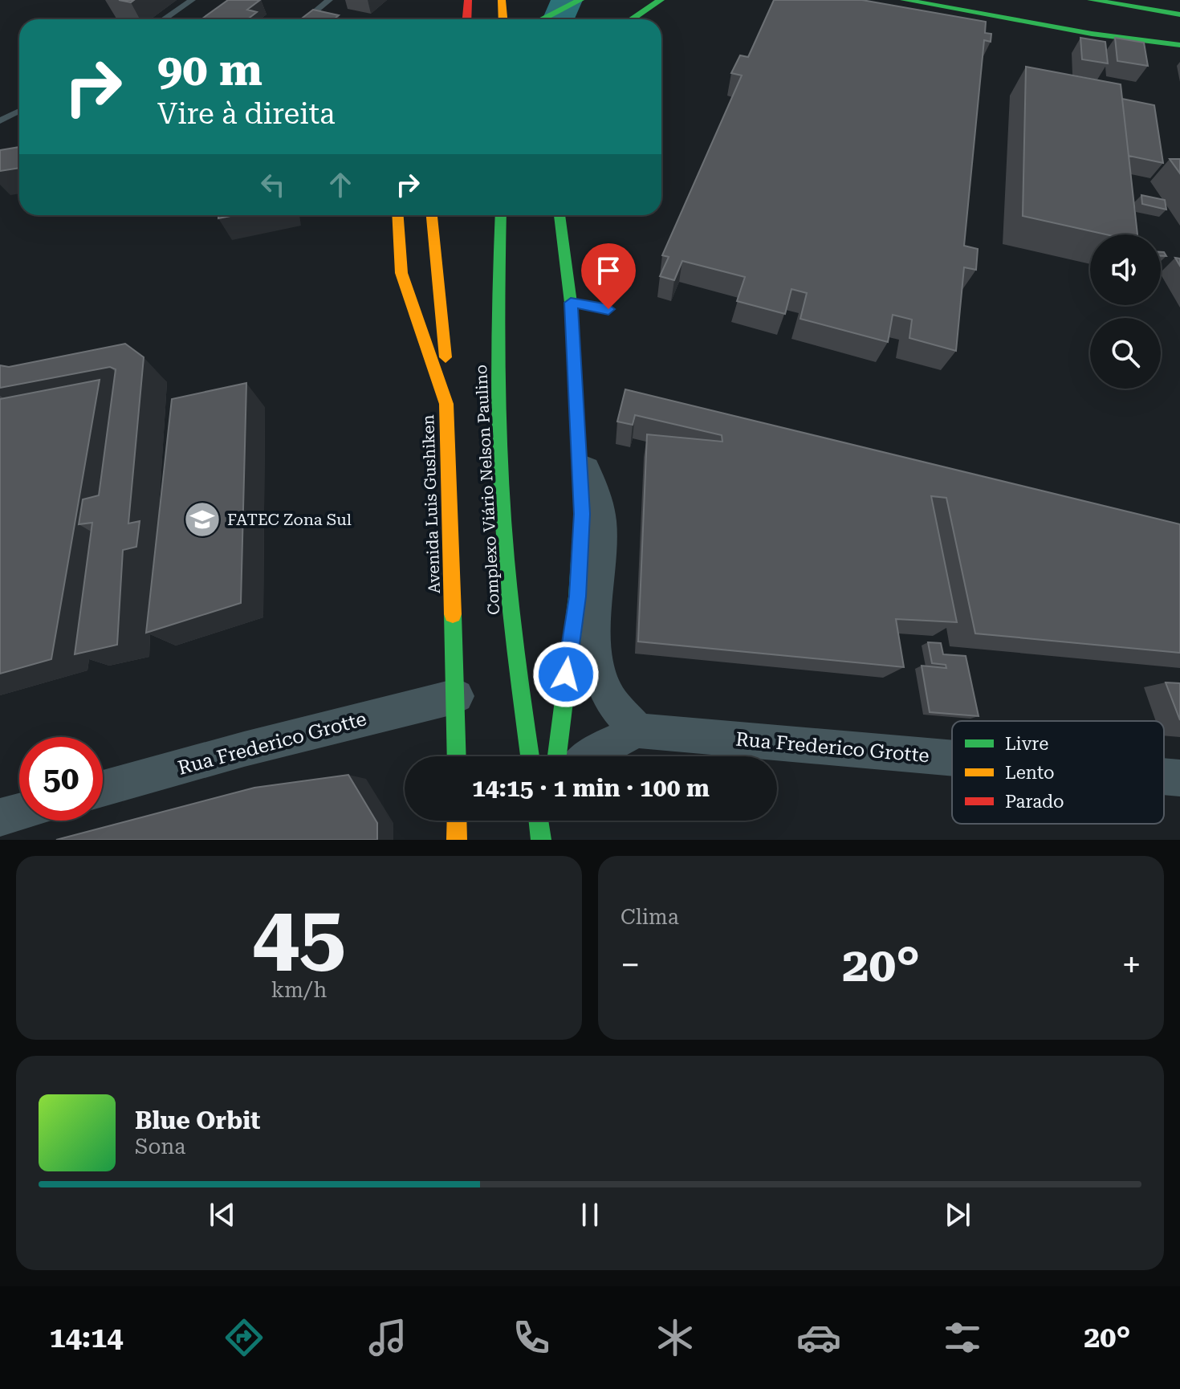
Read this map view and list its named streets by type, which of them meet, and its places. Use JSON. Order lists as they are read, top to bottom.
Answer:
{
  "streets": {
    "main road": ["Complexo Viário Nelson Paulino", "Avenida Luis Gushiken"],
    "street": ["Rua Frederico Grotte"]
  },
  "crossings": [
    ["Avenida Luis Gushiken", "Rua Frederico Grotte"]
  ],
  "places": {
    "school or university": ["FATEC Zona Sul"]
  },
  "legend": ["Livre", "Lento", "Parado"],
  "page": {
    "turn": ["90 m", "Vire à direita"],
    "limit": "50",
    "trip": "14:15 · 1 min · 100 m",
    "tile": [
      ["45", "km/h"],
      "Clima"
    ],
    "heat": ["−", "20°", "+"],
    "song": ["Blue Orbit", "Sona"],
    "tabs": ["14:14", "20°"]
  }
}
